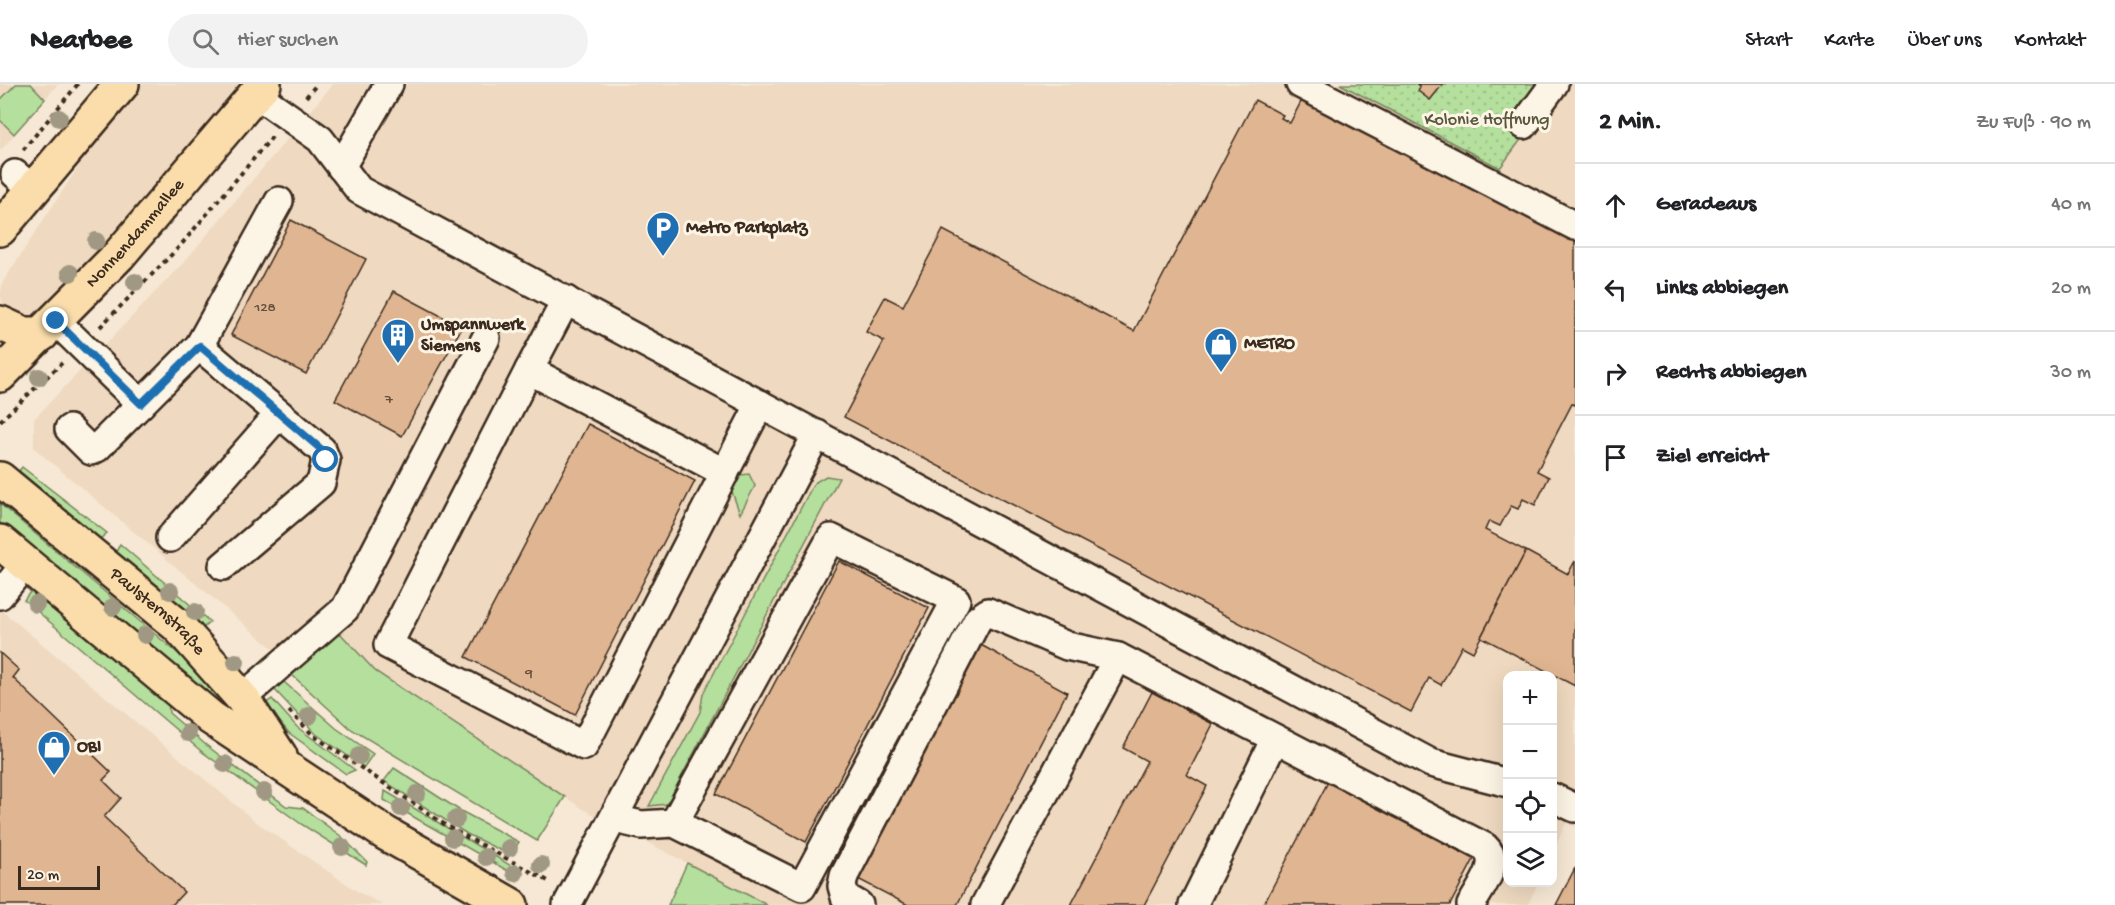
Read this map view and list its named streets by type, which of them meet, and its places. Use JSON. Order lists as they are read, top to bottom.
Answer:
{
  "streets": {
    "main road": ["Nonnendammallee", "Paulsternstraße"]
  },
  "parks": ["Kolonie Hoffnung"],
  "places": {
    "parking": ["Metro Parkplatz"],
    "building": ["Umspannwerk Siemens"],
    "shop": ["METRO", "OBI"]
  },
  "house_numbers": ["128", "7", "9"],
  "scale_bar": "20 m",
  "page": {
    "header": "Nearbee",
    "search": "Hier suchen",
    "nav": [
      "Start",
      "Karte",
      "Über uns",
      "Kontakt"
    ],
    "heading": ["2 Min.", "Zu Fuß · 90 m"],
    "list": [
      ["Geradeaus", "40 m"],
      ["Links abbiegen", "20 m"],
      ["Rechts abbiegen", "30 m"],
      "Ziel erreicht"
    ],
    "map_buttons": ["+", "−"],
    "scale": "20 m"
  }
}
